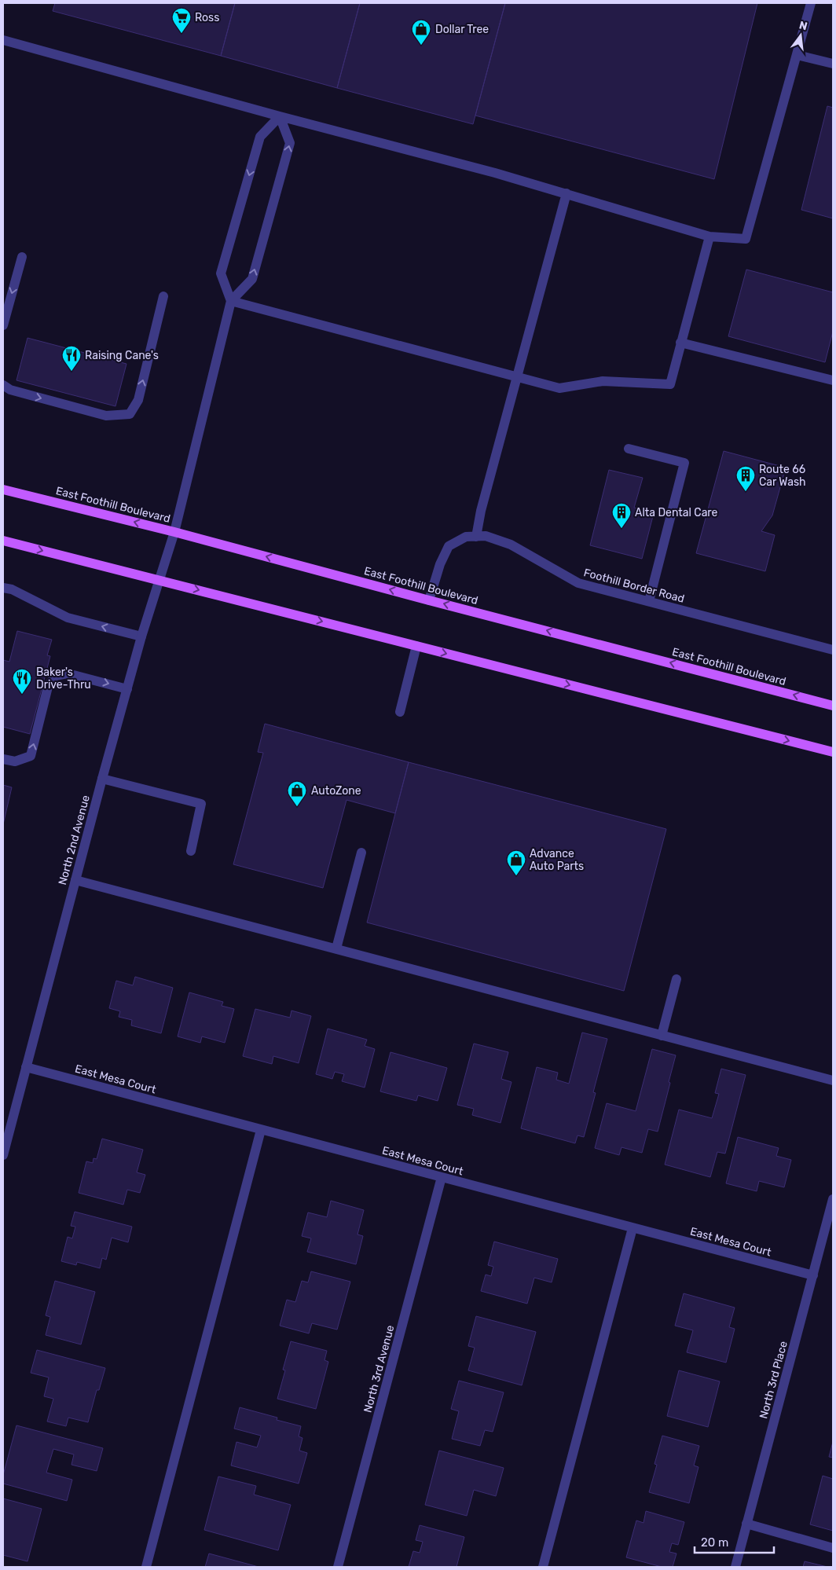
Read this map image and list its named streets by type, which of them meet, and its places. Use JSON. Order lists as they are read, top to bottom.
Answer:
{
  "streets": {
    "main road": ["East Foothill Boulevard"],
    "street": [
      "Foothill Border Road",
      "North 2nd Avenue",
      "East Mesa Court",
      "North 3rd Avenue",
      "North 3rd Place"
    ]
  },
  "crossings": [
    ["East Foothill Boulevard", "Foothill Border Road"],
    ["East Foothill Boulevard", "North 2nd Avenue"],
    ["North 2nd Avenue", "East Mesa Court"],
    ["East Mesa Court", "North 3rd Avenue"],
    ["East Mesa Court", "North 3rd Place"]
  ],
  "places": {
    "supermarket": ["Ross"],
    "shop": ["Dollar Tree", "AutoZone", "Advance Auto Parts"],
    "restaurant": ["Raising Cane's", "Baker's Drive-Thru"],
    "building": ["Route 66 Car Wash", "Alta Dental Care"]
  },
  "scale_bar": "20 m",
  "north": "top"
}
